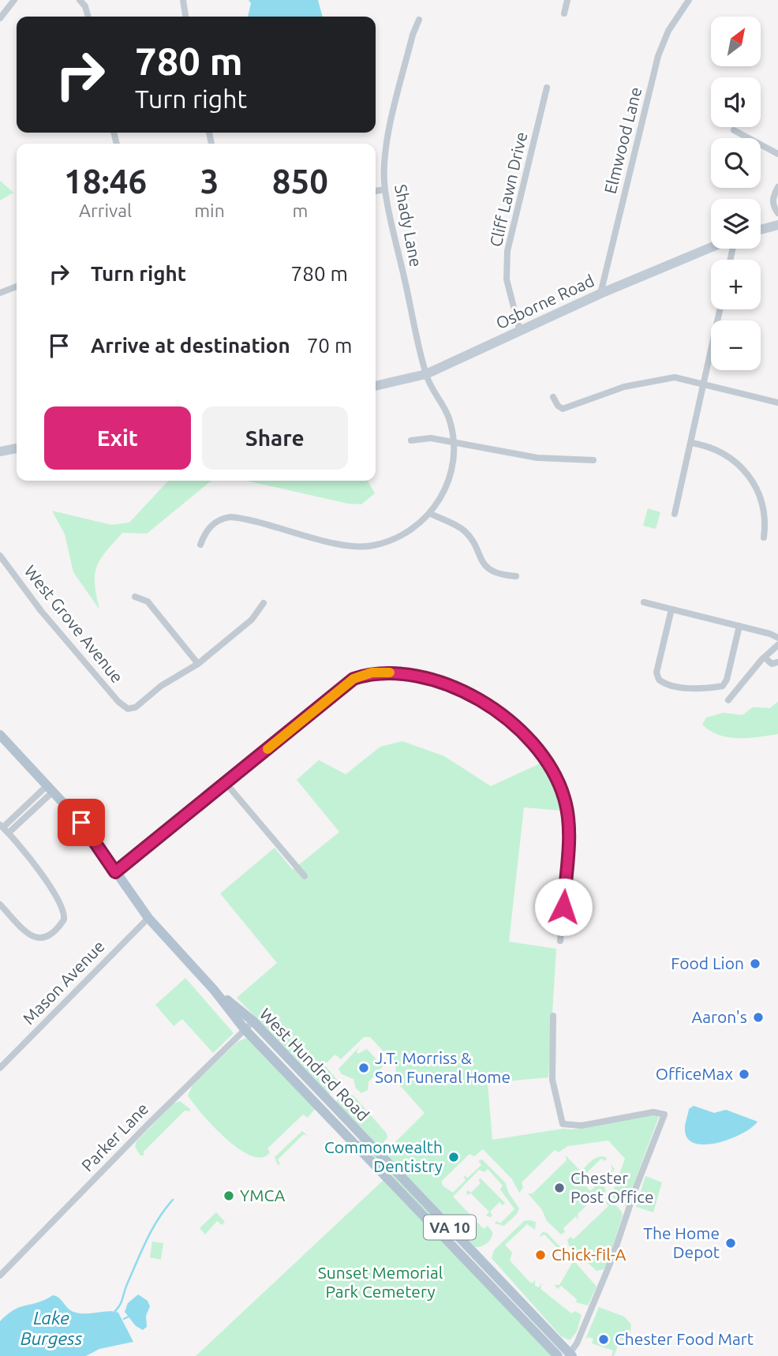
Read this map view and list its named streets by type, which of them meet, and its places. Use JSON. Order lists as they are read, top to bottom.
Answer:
{
  "streets": {
    "main road": ["West Hundred Road", "VA 10"],
    "street": [
      "Elmwood Lane",
      "Cliff Lawn Drive",
      "Shady Lane",
      "Osborne Road",
      "West Grove Avenue",
      "Mason Avenue",
      "Parker Lane"
    ]
  },
  "crossings": [
    ["Elmwood Lane", "Osborne Road"],
    ["Cliff Lawn Drive", "Osborne Road"],
    ["Shady Lane", "Osborne Road"],
    ["Mason Avenue", "West Hundred Road"],
    ["West Hundred Road", "Parker Lane"]
  ],
  "water": ["Lake Burgess"],
  "parks": ["Sunset Memorial Park Cemetery"],
  "places": [
    "Food Lion",
    "Aaron's",
    "J.T. Morriss & Son Funeral Home",
    "OfficeMax",
    "Commonwealth Dentistry",
    "Chester Post Office",
    "YMCA",
    "The Home Depot",
    "Chick-fil-A",
    "Chester Food Mart"
  ],
  "north": "top right",
  "page": {
    "map_buttons": ["+", "−"],
    "turn": ["780 m", "Turn right"],
    "eta": [
      "18:46",
      "Arrival",
      "3",
      "min",
      "850",
      "m"
    ],
    "list": [
      {
        "name": "Turn right",
        "value": "780 m"
      },
      {
        "name": "Arrive at destination",
        "value": "70 m"
      }
    ],
    "buttons": ["Exit", "Share"]
  }
}
